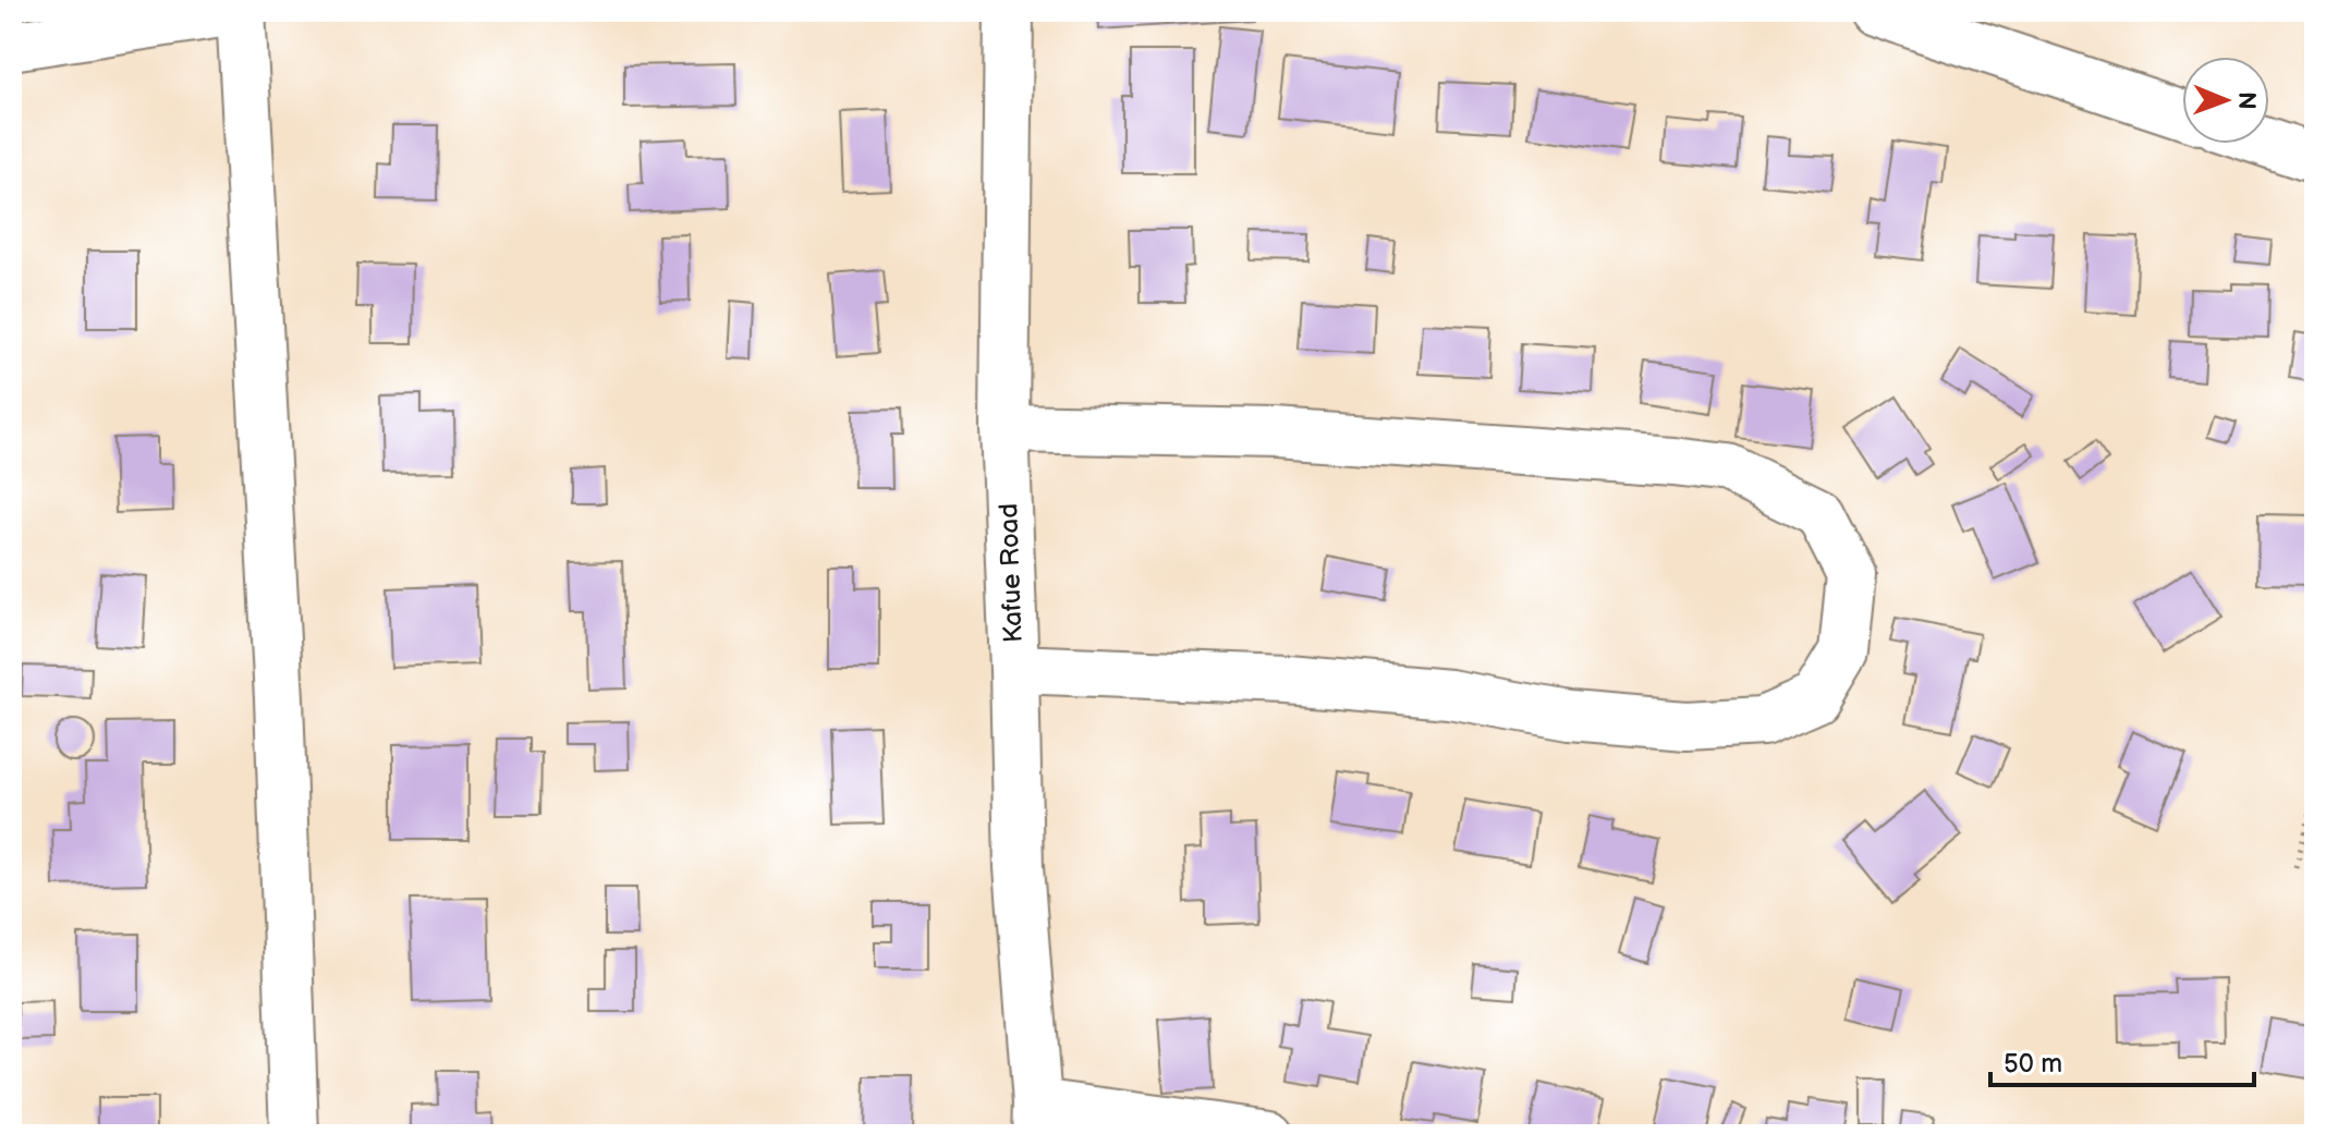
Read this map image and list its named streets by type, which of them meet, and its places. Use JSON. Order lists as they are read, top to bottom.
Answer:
{
  "streets": {
    "street": ["Kafue Road"]
  },
  "scale_bar": "50 m",
  "north": "right"
}
